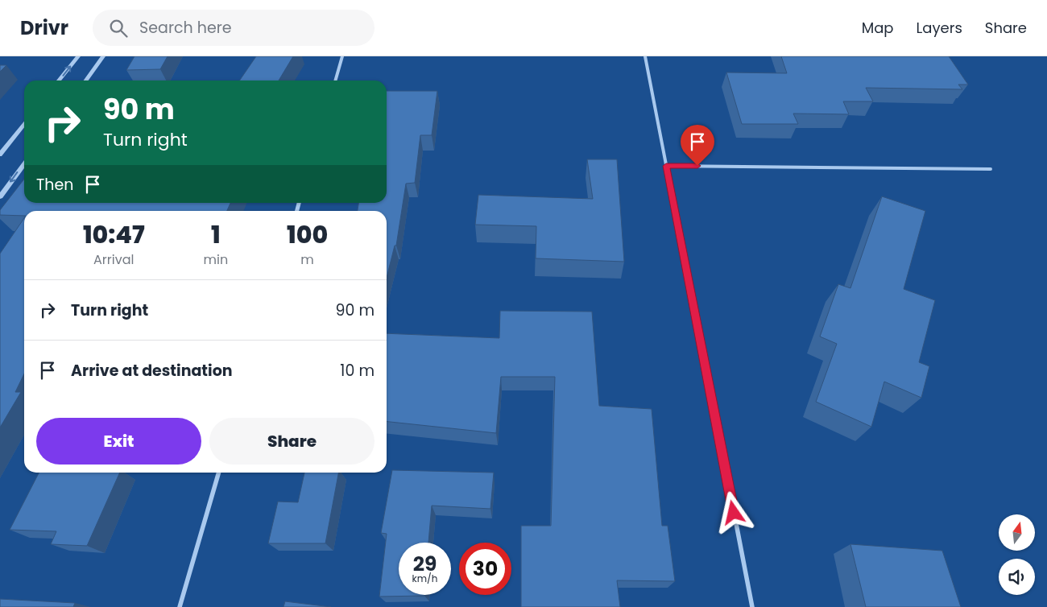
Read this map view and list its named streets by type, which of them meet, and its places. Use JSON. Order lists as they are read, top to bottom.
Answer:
{
  "north": "top",
  "page": {
    "header": "Drivr",
    "search": "Search here",
    "nav": ["Map", "Layers", "Share"],
    "turn": ["90 m", "Turn right"],
    "then": "Then",
    "eta": [
      "10:47",
      "Arrival",
      "1",
      "min",
      "100",
      "m"
    ],
    "list": [
      {
        "name": "Turn right",
        "value": "90 m"
      },
      {
        "name": "Arrive at destination",
        "value": "10 m"
      }
    ],
    "buttons": ["Exit", "Share"],
    "speed": "29 km/h",
    "limit": "30"
  }
}
